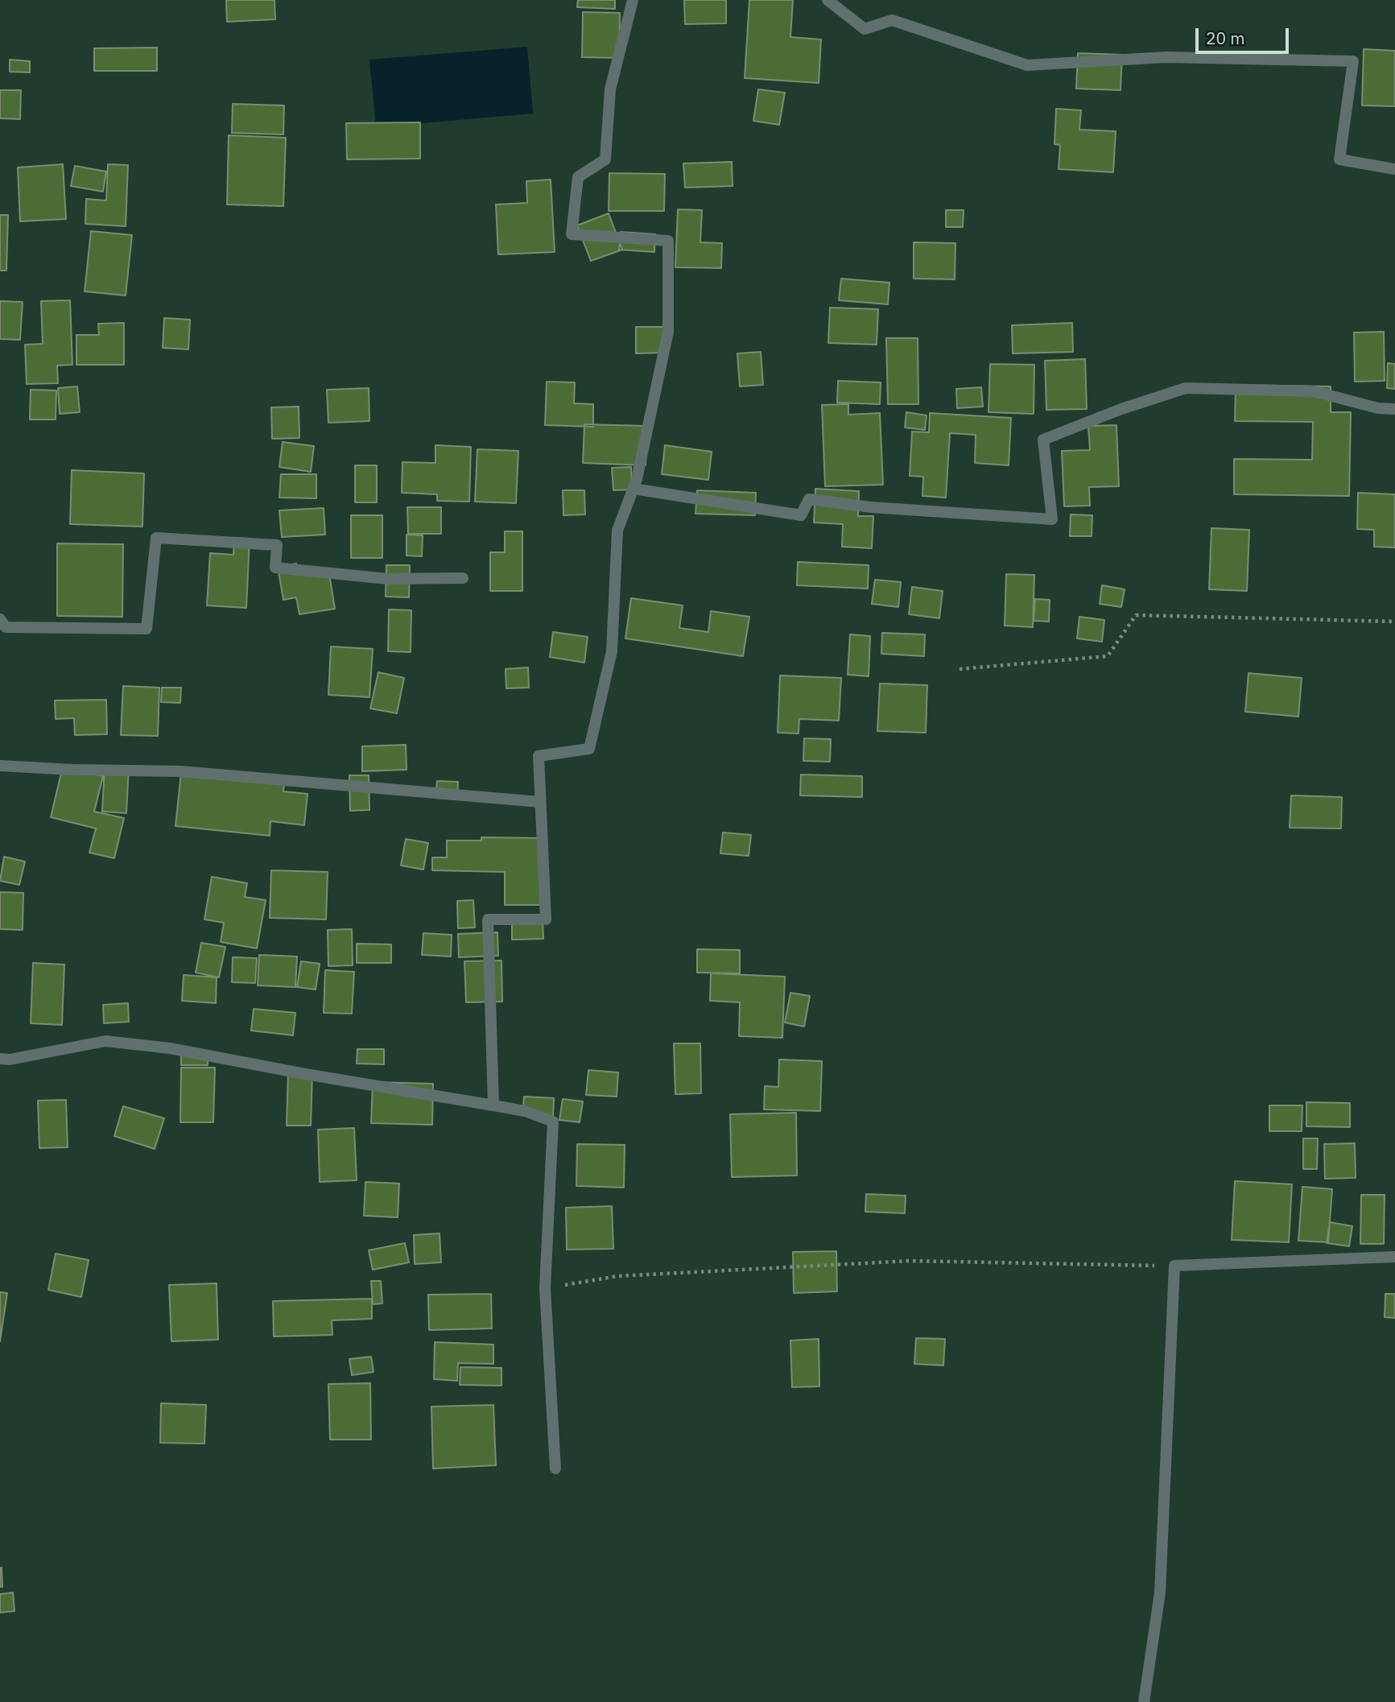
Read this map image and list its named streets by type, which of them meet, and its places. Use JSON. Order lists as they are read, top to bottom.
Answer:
{
  "scale_bar": "20 m"
}
